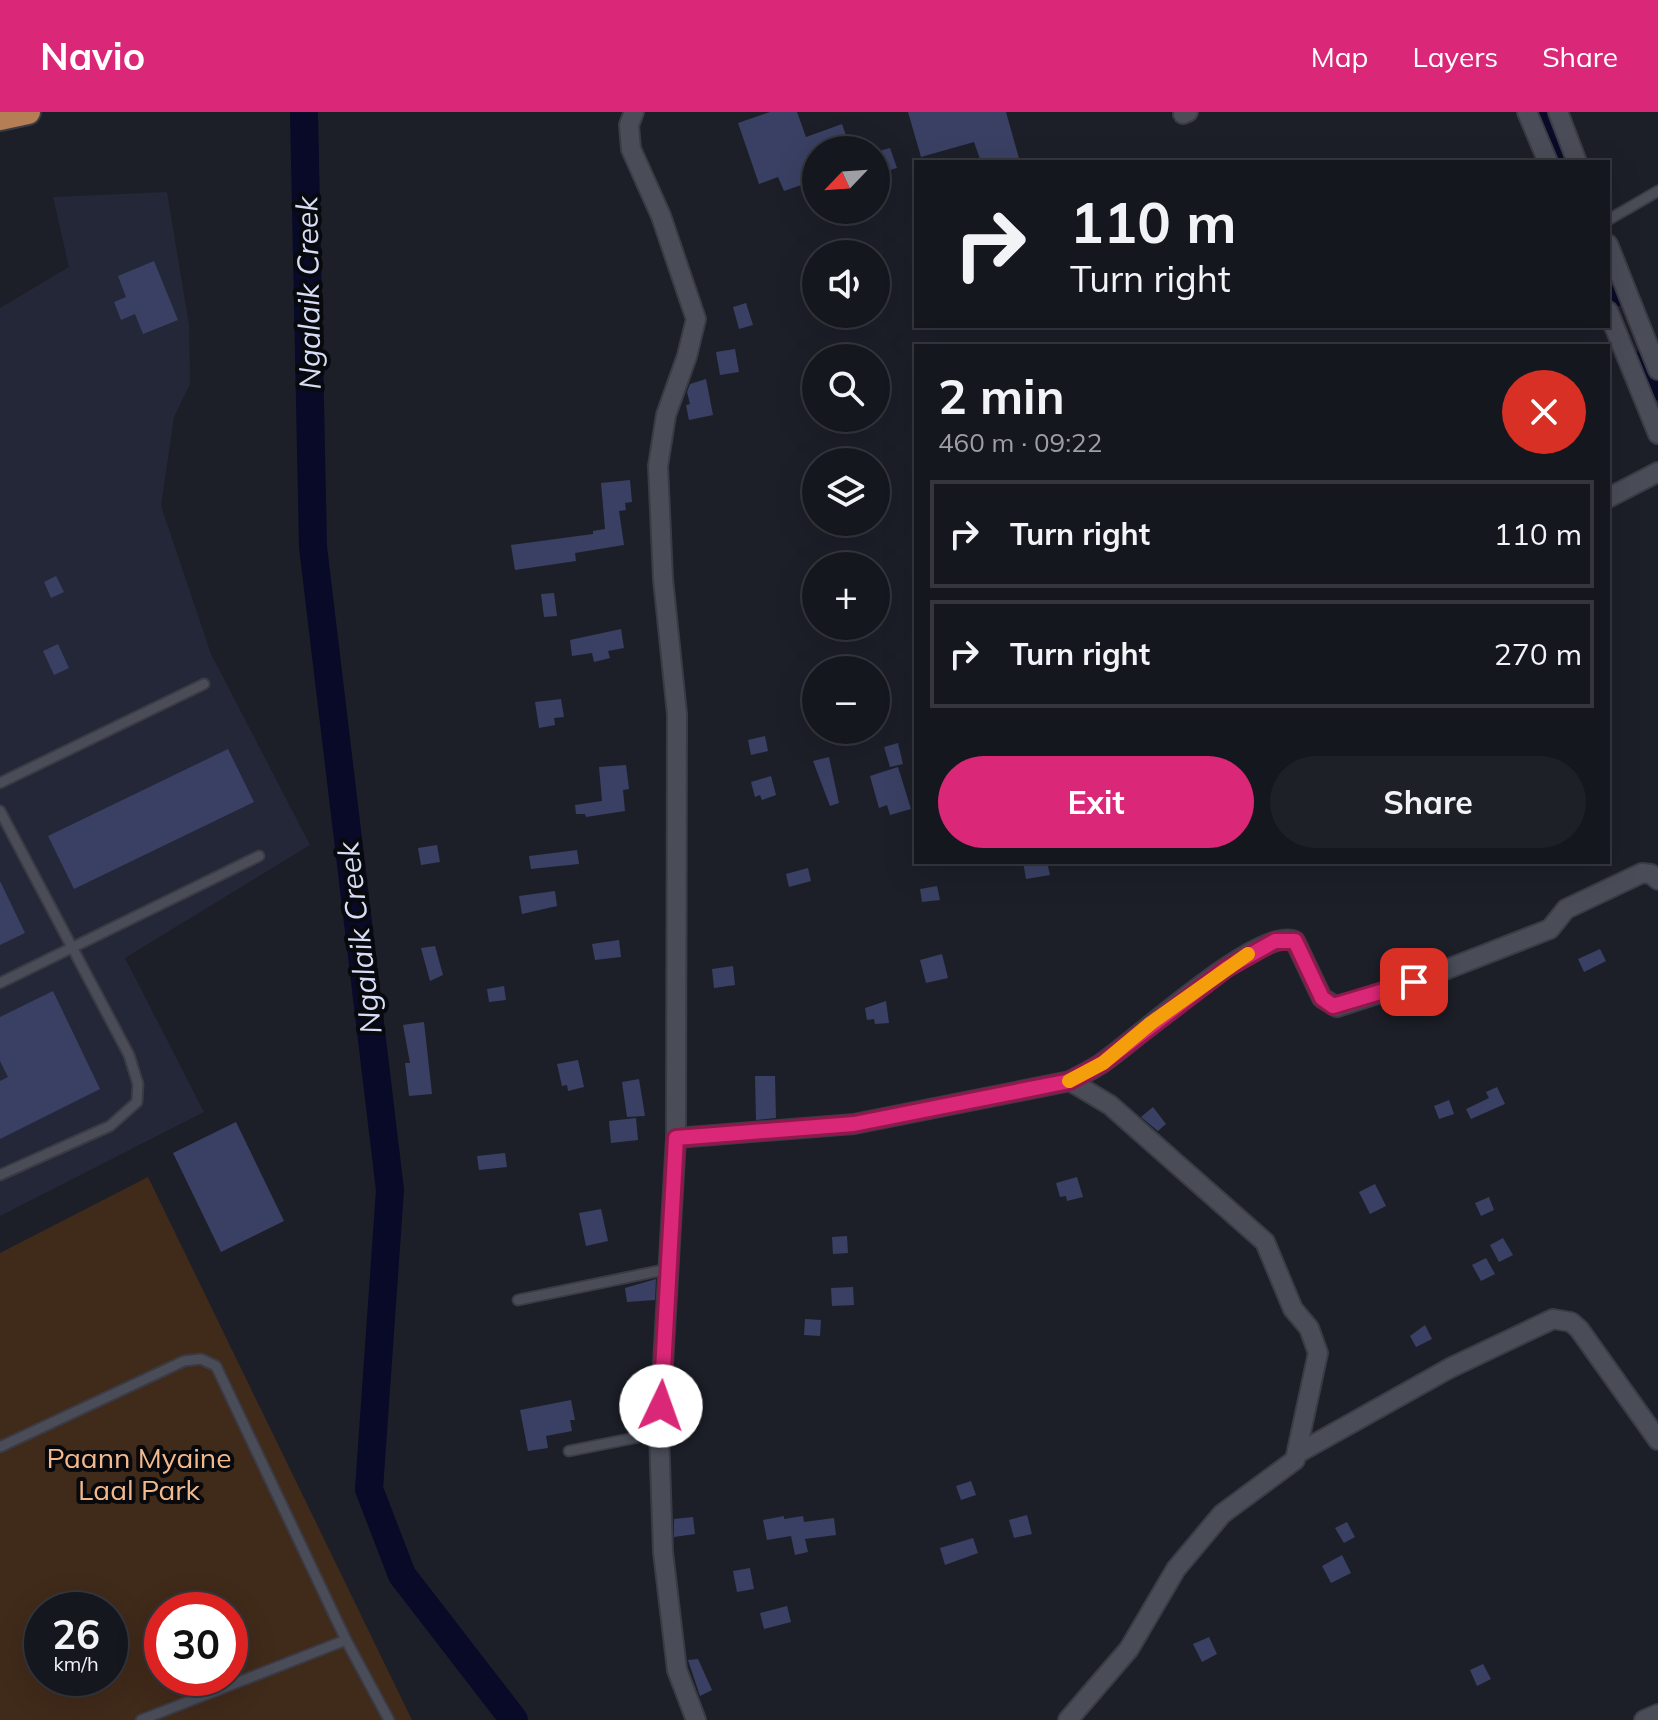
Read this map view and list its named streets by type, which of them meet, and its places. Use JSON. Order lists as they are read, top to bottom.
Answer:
{
  "water": ["Ngalaik Creek"],
  "parks": ["Paann Myaine Laal Park"],
  "north": "bottom left",
  "page": {
    "header": "Navio",
    "nav": ["Map", "Layers", "Share"],
    "map_buttons": ["+", "−"],
    "turn": ["110 m", "Turn right"],
    "heading": ["2 min", "460 m · 09:22"],
    "list": [
      {
        "name": "Turn right",
        "value": "110 m"
      },
      {
        "name": "Turn right",
        "value": "270 m"
      }
    ],
    "buttons": ["Exit", "Share"],
    "speed": "26 km/h",
    "limit": "30"
  }
}
